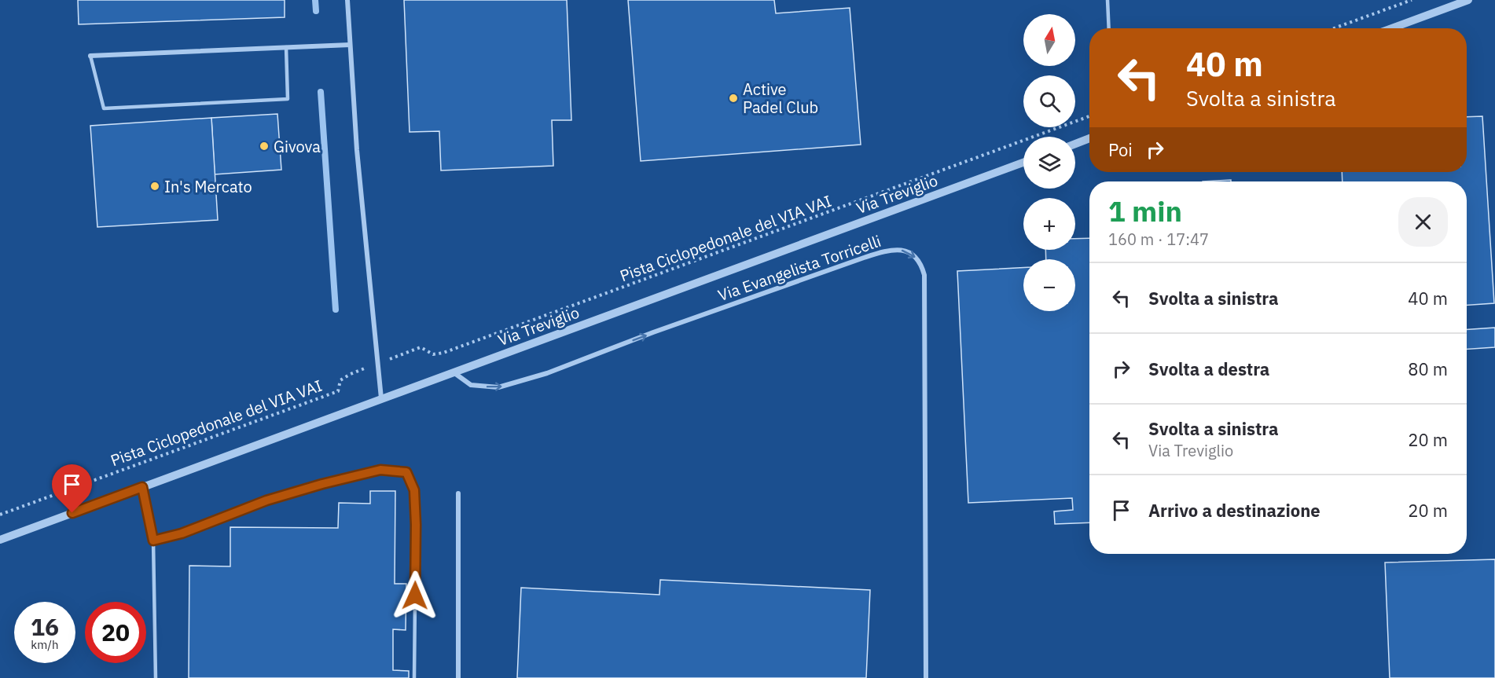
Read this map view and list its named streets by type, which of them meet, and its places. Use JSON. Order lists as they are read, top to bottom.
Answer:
{
  "streets": {
    "street": ["Via Treviglio", "Via Evangelista Torricelli"],
    "path": ["Pista Ciclopedonale del VIA VAI"]
  },
  "crossings": [
    ["Via Treviglio", "Via Evangelista Torricelli"]
  ],
  "places": ["Active Padel Club", "Givova", "In's Mercato"],
  "north": "top",
  "page": {
    "map_buttons": ["+", "−"],
    "turn": ["40 m", "Svolta a sinistra"],
    "then": "Poi",
    "heading": ["1 min", "160 m · 17:47"],
    "list": [
      {
        "name": "Svolta a sinistra",
        "value": "40 m"
      },
      {
        "name": "Svolta a destra",
        "value": "80 m"
      },
      {
        "name": "Svolta a sinistra",
        "note": "Via Treviglio",
        "value": "20 m"
      },
      {
        "name": "Arrivo a destinazione",
        "value": "20 m"
      }
    ],
    "speed": "16 km/h",
    "limit": "20"
  }
}
